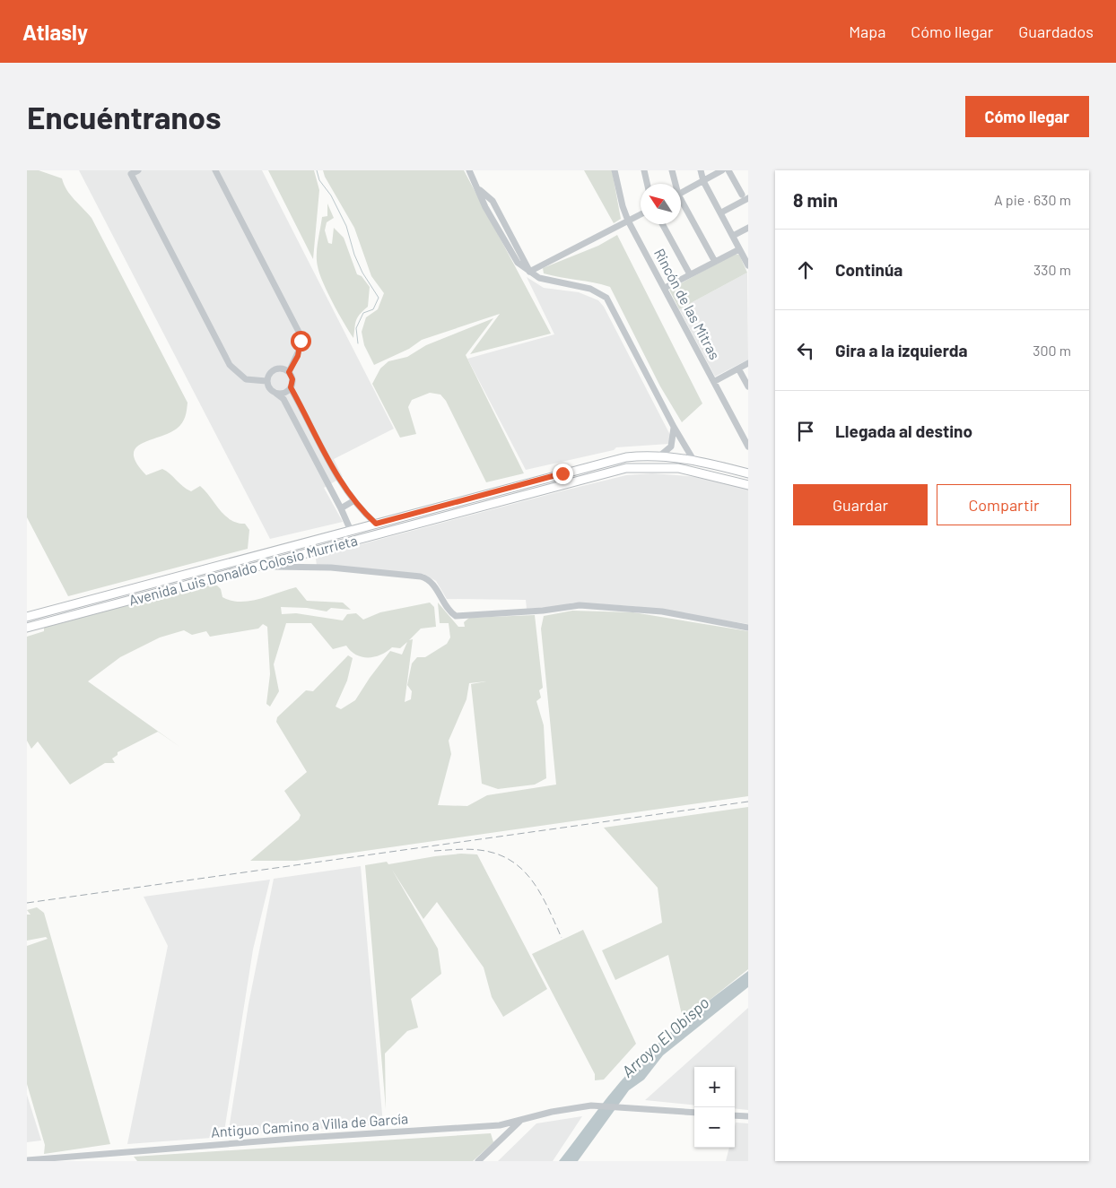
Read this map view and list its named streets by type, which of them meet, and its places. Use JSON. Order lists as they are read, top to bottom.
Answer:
{
  "streets": {
    "main road": ["Avenida Luis Donaldo Colosio Murrieta"],
    "street": ["Rincón de las Mitras", "Antiguo Camino a Villa de García"]
  },
  "water": ["Arroyo El Obispo"],
  "north": "top left",
  "page": {
    "header": "Atlasly",
    "nav": ["Mapa", "Cómo llegar", "Guardados"],
    "buttons": [
      "Cómo llegar",
      ["Guardar", "Compartir"]
    ],
    "title": "Encuéntranos",
    "heading": ["8 min", "A pie · 630 m"],
    "list": [
      ["Continúa", "330 m"],
      ["Gira a la izquierda", "300 m"],
      "Llegada al destino"
    ],
    "map_buttons": ["+", "−"]
  }
}
